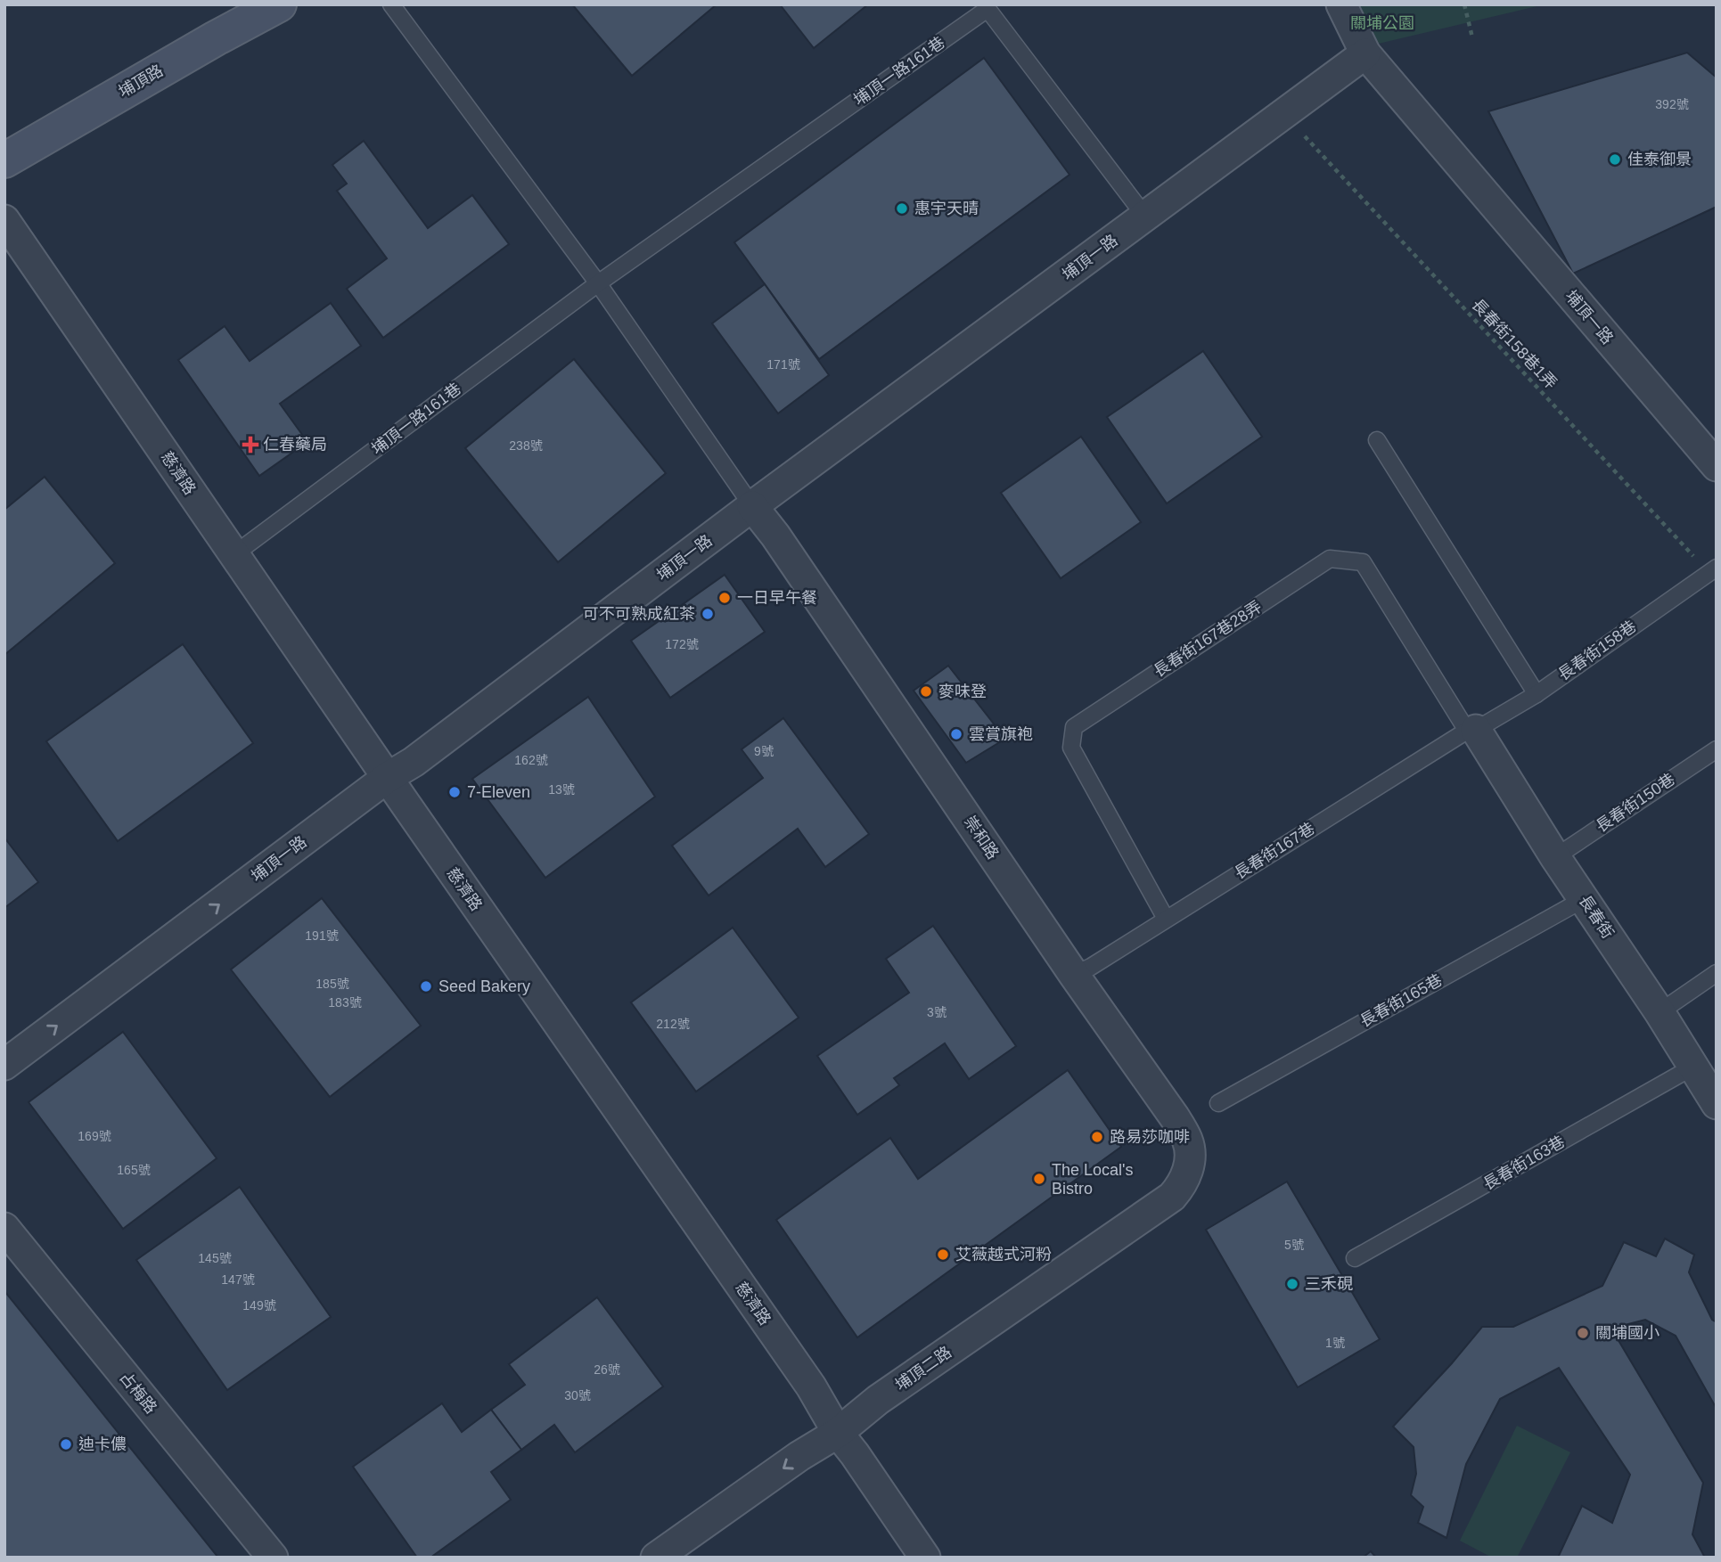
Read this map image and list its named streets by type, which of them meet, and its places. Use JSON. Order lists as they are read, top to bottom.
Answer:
{
  "streets": {
    "street": [
      "埔頂路",
      "埔頂一路",
      "慈濟路",
      "崇和路",
      "長春街",
      "埔頂二路",
      "占梅路"
    ],
    "lane": [
      "埔頂一路161巷",
      "長春街167巷28弄",
      "長春街158巷",
      "長春街150巷",
      "長春街167巷",
      "長春街165巷",
      "長春街163巷"
    ],
    "path": ["長春街158巷1弄"]
  },
  "crossings": [
    ["埔頂一路161巷", "埔頂一路"],
    ["埔頂一路161巷", "慈濟路"],
    ["埔頂一路", "慈濟路"],
    ["埔頂一路", "崇和路"],
    ["長春街158巷1弄", "長春街158巷"],
    ["慈濟路", "埔頂二路"],
    ["長春街167巷28弄", "長春街158巷"],
    ["長春街167巷28弄", "長春街167巷"],
    ["長春街167巷28弄", "長春街"],
    ["長春街158巷", "長春街167巷"],
    ["長春街158巷", "長春街"],
    ["長春街150巷", "長春街"],
    ["崇和路", "長春街167巷"],
    ["崇和路", "埔頂二路"],
    ["長春街167巷", "長春街"],
    ["長春街", "長春街165巷"],
    ["長春街", "長春街163巷"]
  ],
  "parks": ["關埔公園"],
  "places": {
    "other": [
      "佳泰御景",
      "惠宇天晴",
      "一日早午餐",
      "可不可熟成紅茶",
      "麥味登",
      "雲賞旗袍",
      "7-Eleven",
      "Seed Bakery",
      "路易莎咖啡",
      "The Local's Bistro",
      "艾薇越式河粉",
      "三禾硯",
      "關埔國小",
      "迪卡儂"
    ],
    "health": ["仁春藥局"]
  },
  "house_numbers": [
    "392號",
    "171號",
    "238號",
    "172號",
    "9號",
    "162號",
    "13號",
    "191號",
    "185號",
    "183號",
    "3號",
    "212號",
    "169號",
    "165號",
    "5號",
    "145號",
    "147號",
    "149號",
    "1號",
    "26號",
    "30號"
  ]
}
